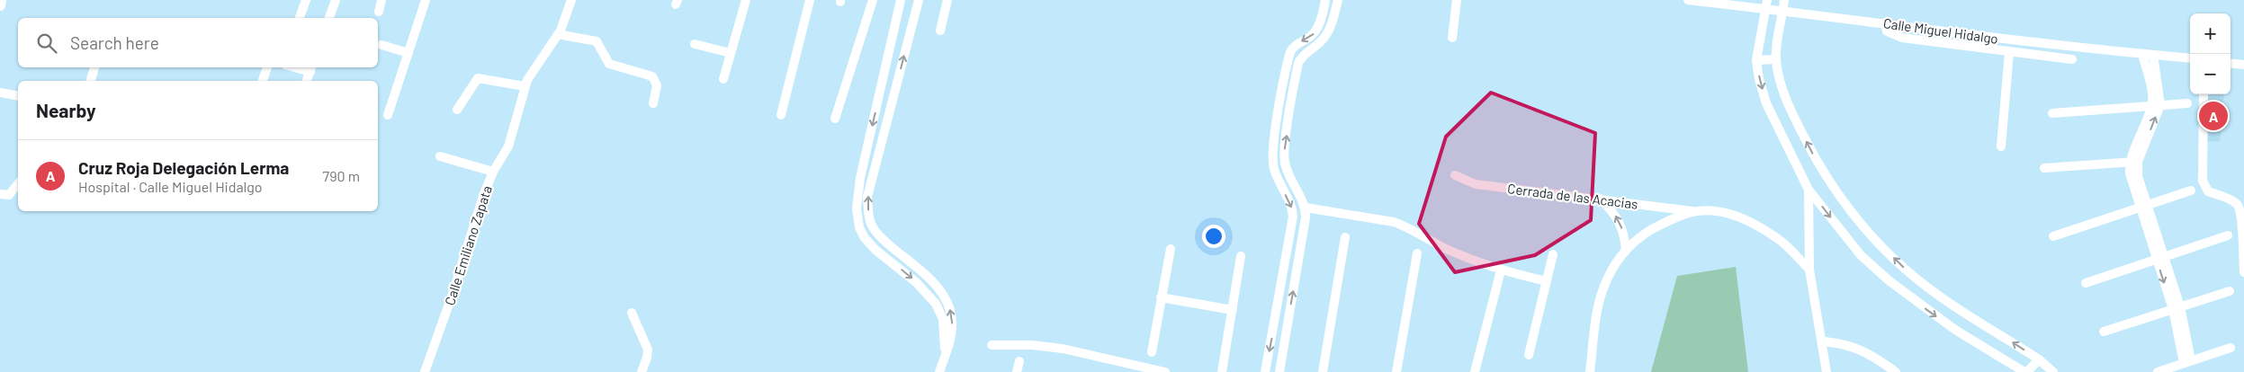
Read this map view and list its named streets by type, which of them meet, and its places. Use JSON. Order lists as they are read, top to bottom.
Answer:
{
  "streets": {
    "street": ["Calle Miguel Hidalgo", "Cerrada de las Acacias", "Calle Emiliano Zapata"]
  },
  "page": {
    "map_buttons": ["+", "−"],
    "search": "Search here",
    "heading": "Nearby",
    "pins": "A",
    "list": [
      {
        "mark": "A",
        "name": "Cruz Roja Delegación Lerma",
        "note": "Hospital · Calle Miguel Hidalgo",
        "value": "790 m"
      }
    ]
  }
}
